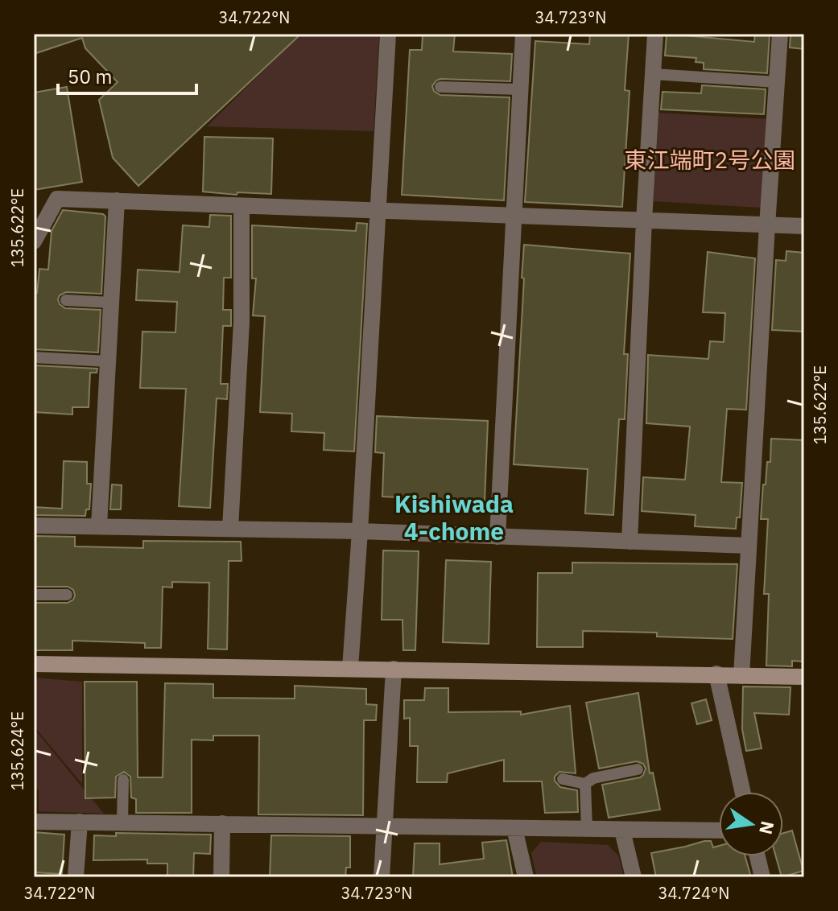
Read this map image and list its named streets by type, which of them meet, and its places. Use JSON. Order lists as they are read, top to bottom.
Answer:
{
  "districts": ["Kishiwada 4-chome"],
  "parks": ["東江端町2号公園"],
  "scale_bar": "50 m",
  "north": "right",
  "coordinates": [
    "34.722°N",
    "34.723°N",
    "135.622°E",
    "135.624°E",
    "34.724°N"
  ]
}
